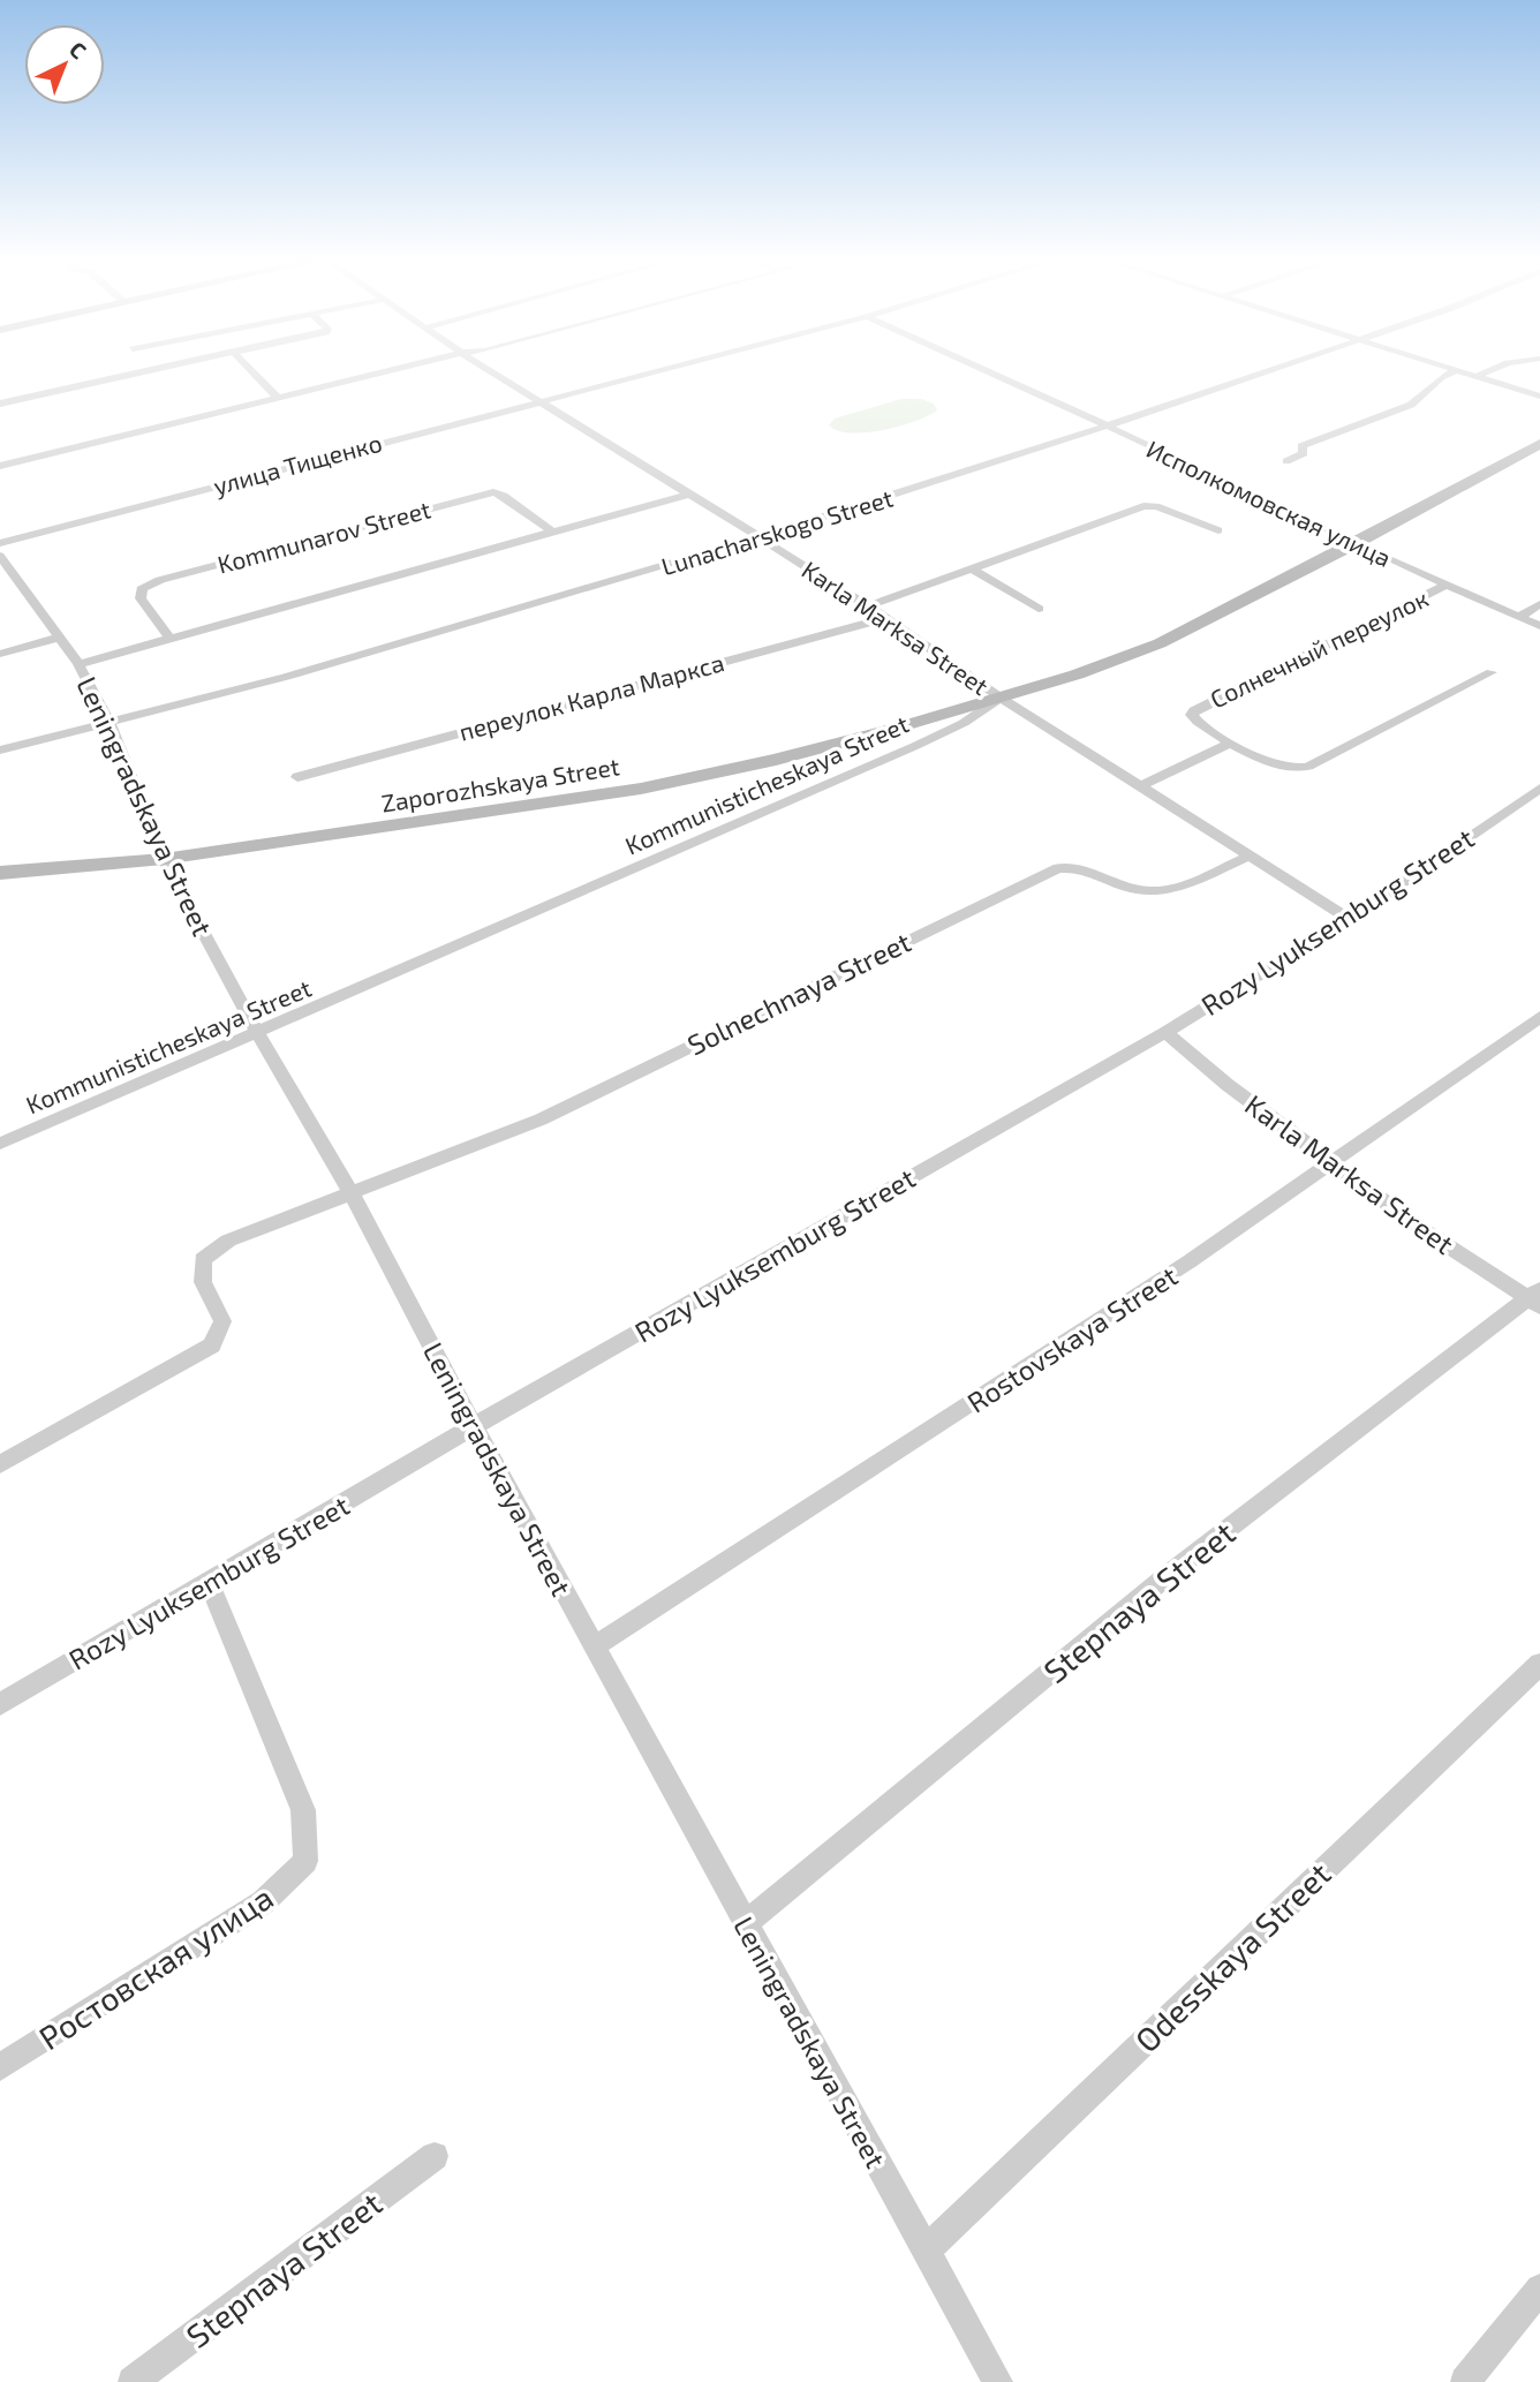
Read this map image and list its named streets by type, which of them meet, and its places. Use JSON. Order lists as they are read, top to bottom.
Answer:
{
  "streets": {
    "main road": ["Zaporozhskaya Street", "Kommunisticheskaya Street"],
    "street": [
      "улица Тищенко",
      "Исполкомовская улица",
      "Lunacharskogo Street",
      "Kommunarov Street",
      "Karla Marksa Street",
      "Солнечный переулок",
      "переулок Карла Маркса",
      "Leningradskaya Street",
      "Rozy Lyuksemburg Street",
      "Solnechnaya Street",
      "Rostovskaya Street",
      "Stepnaya Street",
      "Odesskaya Street",
      "Ростовская улица"
    ]
  },
  "crossings": [
    ["улица Тищенко", "Karla Marksa Street"],
    ["Исполкомовская улица", "Lunacharskogo Street"],
    ["Исполкомовская улица", "Солнечный переулок"],
    ["Исполкомовская улица", "Kommunisticheskaya Street"],
    ["Lunacharskogo Street", "Karla Marksa Street"],
    ["Lunacharskogo Street", "Leningradskaya Street"],
    ["Karla Marksa Street", "переулок Карла Маркса"],
    ["Karla Marksa Street", "Zaporozhskaya Street"],
    ["Karla Marksa Street", "Kommunisticheskaya Street"],
    ["Karla Marksa Street", "Rozy Lyuksemburg Street"],
    ["Karla Marksa Street", "Solnechnaya Street"],
    ["Karla Marksa Street", "Rostovskaya Street"],
    ["Karla Marksa Street", "Stepnaya Street"],
    ["Zaporozhskaya Street", "Kommunisticheskaya Street"],
    ["Zaporozhskaya Street", "Leningradskaya Street"],
    ["Kommunisticheskaya Street", "Leningradskaya Street"],
    ["Leningradskaya Street", "Rozy Lyuksemburg Street"],
    ["Leningradskaya Street", "Solnechnaya Street"],
    ["Leningradskaya Street", "Rostovskaya Street"],
    ["Leningradskaya Street", "Stepnaya Street"],
    ["Leningradskaya Street", "Odesskaya Street"],
    ["Rozy Lyuksemburg Street", "Ростовская улица"]
  ],
  "north": "top right"
}
